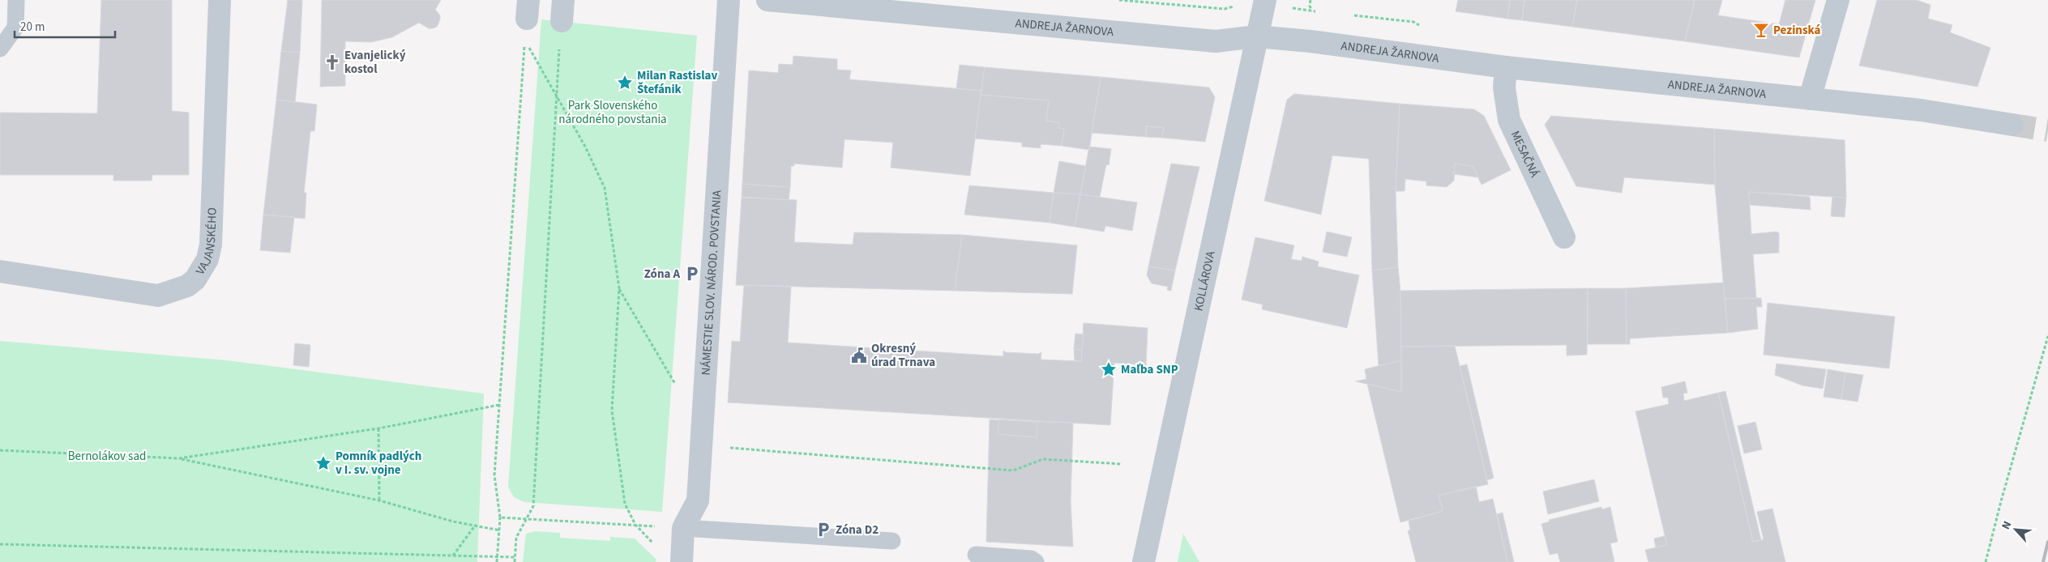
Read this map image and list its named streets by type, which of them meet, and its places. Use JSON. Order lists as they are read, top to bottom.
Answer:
{
  "streets": {
    "street": [
      "ANDREJA ŽARNOVA",
      "MESAČNÁ",
      "VAJANSKÉHO",
      "KOLLÁROVA",
      "NÁMESTIE SLOV. NÁROD. POVSTANIA"
    ]
  },
  "crossings": [
    ["ANDREJA ŽARNOVA", "MESAČNÁ"],
    ["ANDREJA ŽARNOVA", "KOLLÁROVA"]
  ],
  "parks": ["Park Slovenského národného povstania", "Bernolákov sad"],
  "places": {
    "bar": ["Pezinská"],
    "church": ["Evanjelický kostol"],
    "place": ["Milan Rastislav Štefánik", "Maľba SNP", "Pomník padlých v I. sv. vojne"],
    "parking": ["Zóna A", "Zóna D2"],
    "public building": ["Okresný úrad Trnava"]
  },
  "scale_bar": "20 m",
  "north": "top left"
}
